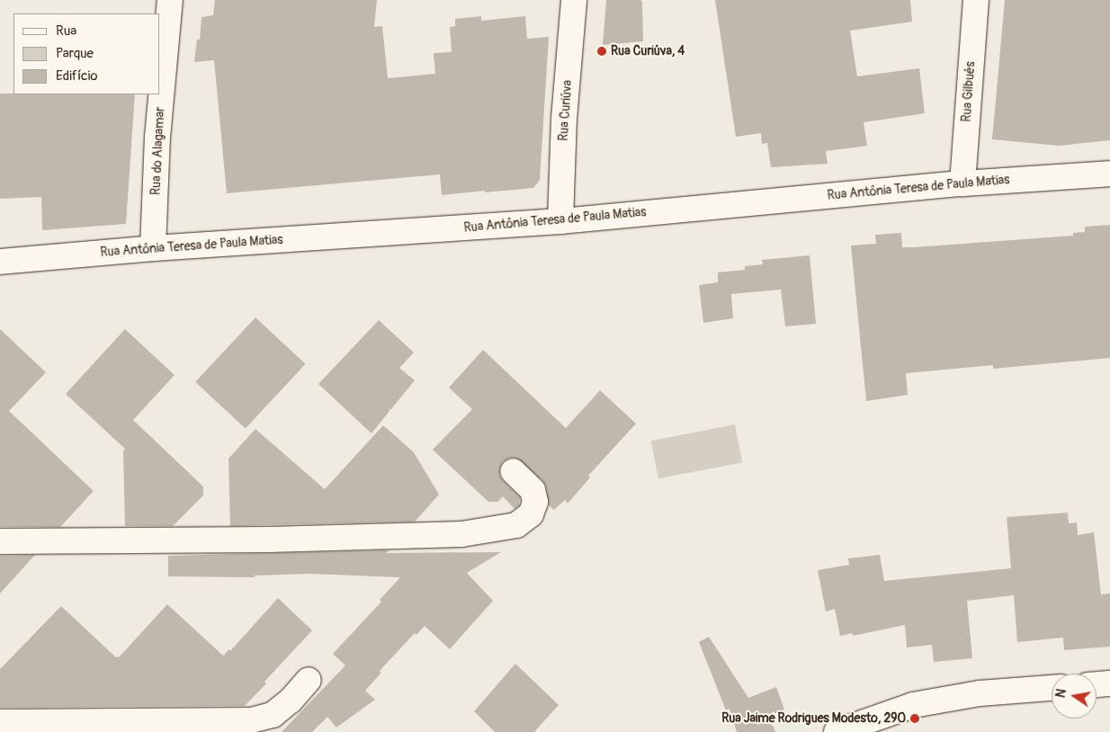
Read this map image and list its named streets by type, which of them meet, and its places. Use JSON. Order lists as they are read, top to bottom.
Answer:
{
  "streets": {
    "street": [
      "Rua Gilbués",
      "Rua Curiúva",
      "Rua do Alagamar",
      "Rua Antônia Teresa de Paula Matias"
    ]
  },
  "crossings": [
    ["Rua Gilbués", "Rua Antônia Teresa de Paula Matias"],
    ["Rua Curiúva", "Rua Antônia Teresa de Paula Matias"],
    ["Rua do Alagamar", "Rua Antônia Teresa de Paula Matias"]
  ],
  "places": ["Rua Curiúva, 4", "Rua Jaime Rodrigues Modesto, 290"],
  "legend": ["Rua", "Parque", "Edifício"],
  "north": "left"
}
